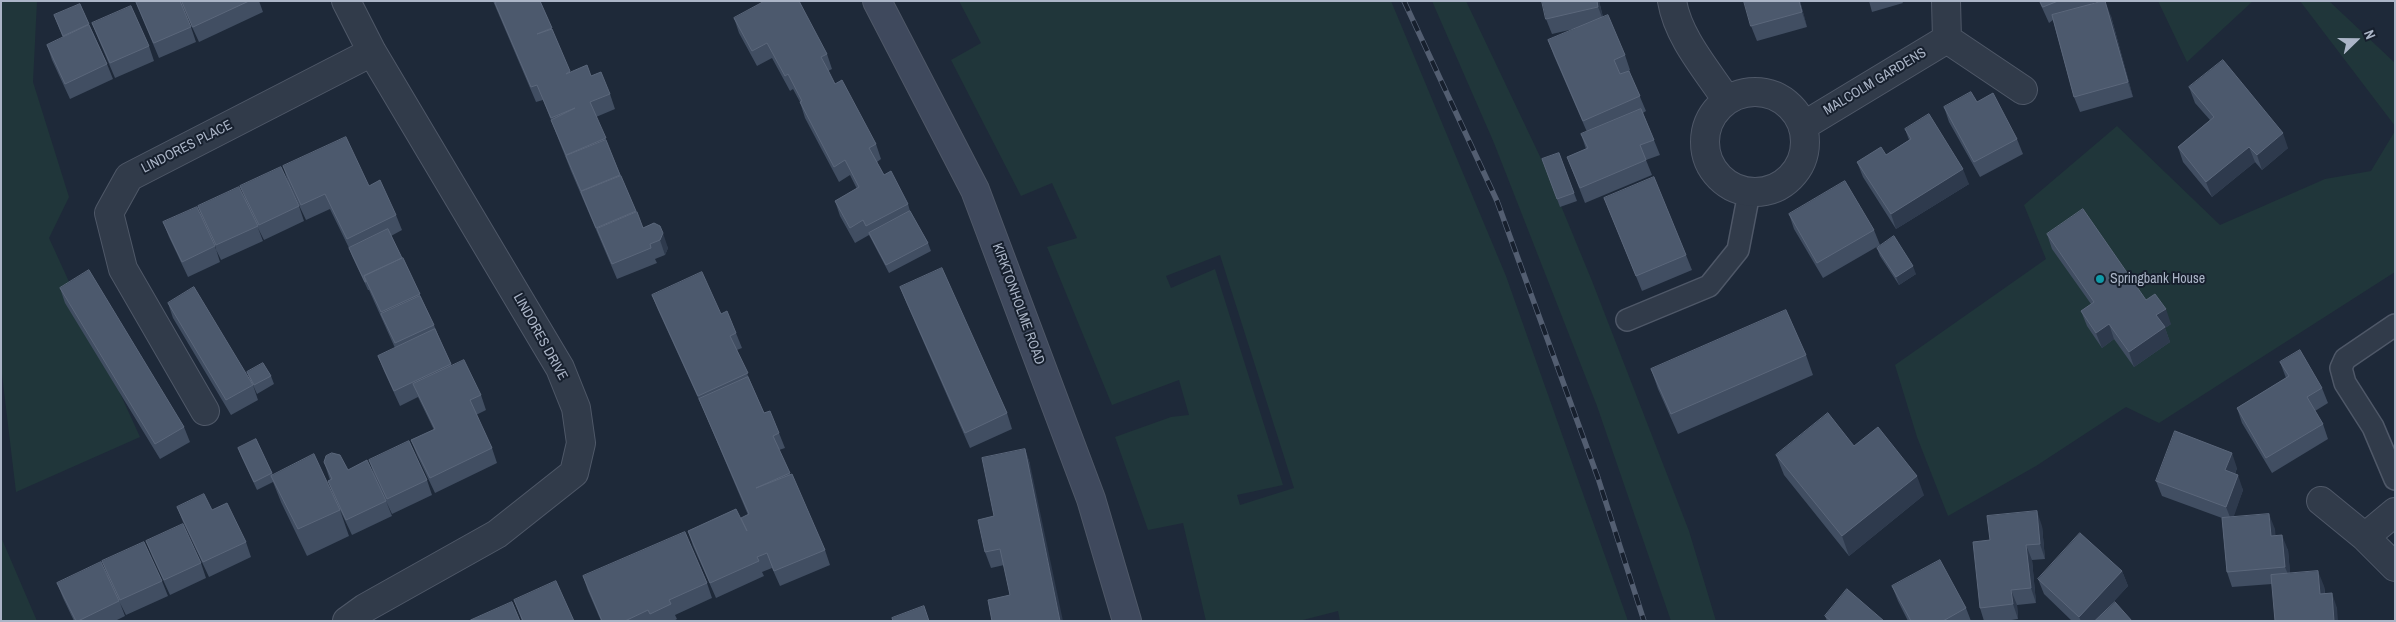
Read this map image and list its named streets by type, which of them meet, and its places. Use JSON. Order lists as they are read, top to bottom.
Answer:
{
  "streets": {
    "street": [
      "MALCOLM GARDENS",
      "LINDORES PLACE",
      "KIRKTONHOLME ROAD",
      "LINDORES DRIVE"
    ]
  },
  "crossings": [
    ["LINDORES PLACE", "LINDORES DRIVE"]
  ],
  "places": ["Springbank House"],
  "north": "right"
}
